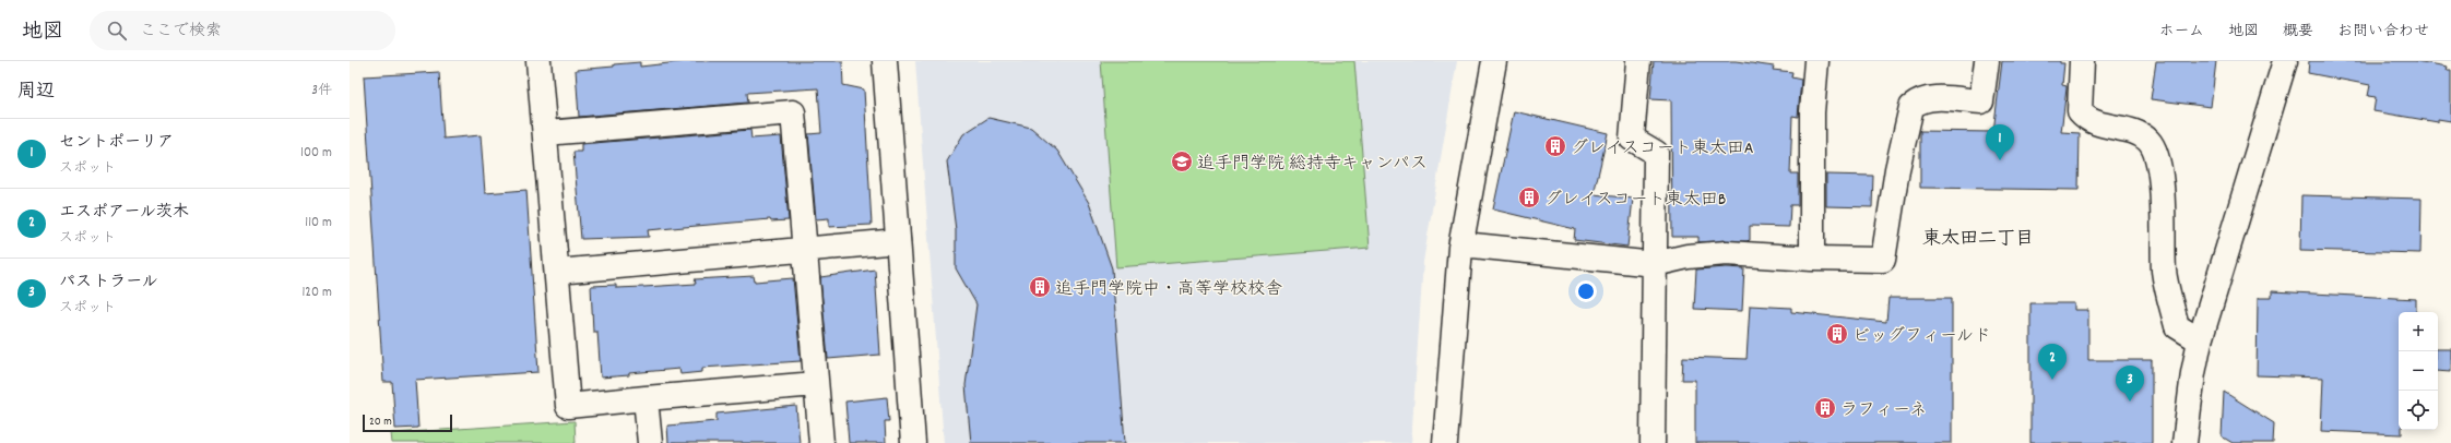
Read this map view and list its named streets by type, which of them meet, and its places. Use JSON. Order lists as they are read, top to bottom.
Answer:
{
  "districts": ["東太田二丁目"],
  "places": {
    "building": [
      "グレイスコート東太田A",
      "グレイスコート東太田B",
      "追手門学院中・高等学校校舎",
      "ビッグフィールド",
      "ラフィーネ"
    ],
    "school or university": ["追手門学院 総持寺キャンパス"]
  },
  "scale_bar": "20 m",
  "page": {
    "header": "地図",
    "search": "ここで検索",
    "nav": [
      "ホーム",
      "地図",
      "概要",
      "お問い合わせ"
    ],
    "heading": ["周辺", "3件"],
    "list": [
      {
        "mark": "1",
        "name": "セントポーリア",
        "note": "スポット",
        "value": "100 m"
      },
      {
        "mark": "2",
        "name": "エスポアール茨木",
        "note": "スポット",
        "value": "110 m"
      },
      {
        "mark": "3",
        "name": "パストラール",
        "note": "スポット",
        "value": "120 m"
      }
    ],
    "pins": ["1", "2", "3"],
    "map_buttons": ["+", "−"],
    "scale": "20 m"
  }
}
